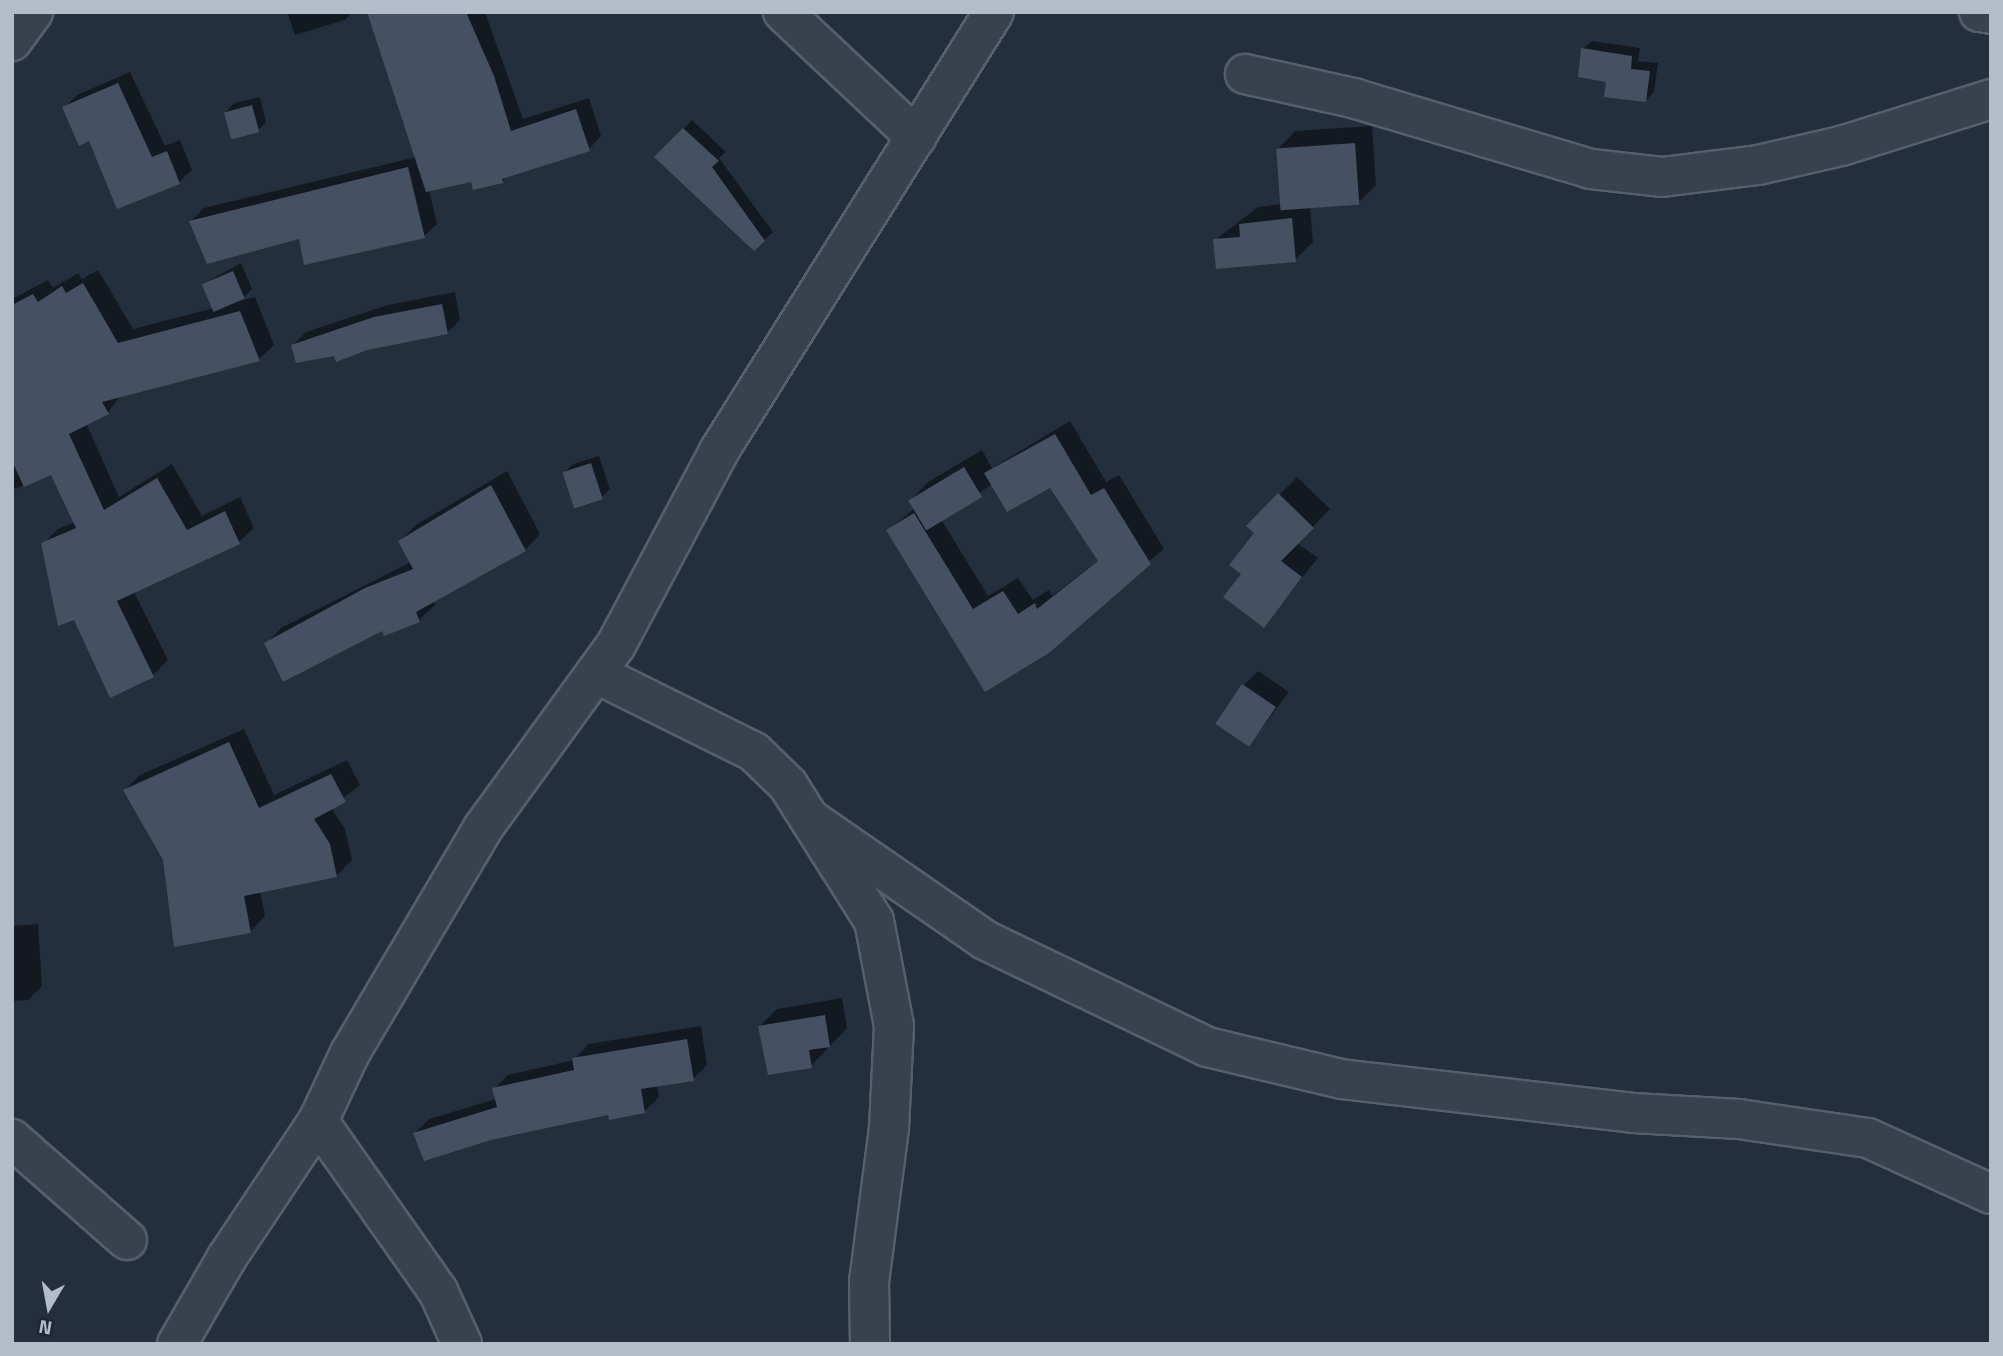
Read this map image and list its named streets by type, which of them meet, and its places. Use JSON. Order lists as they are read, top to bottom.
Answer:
{
  "north": "bottom"
}
